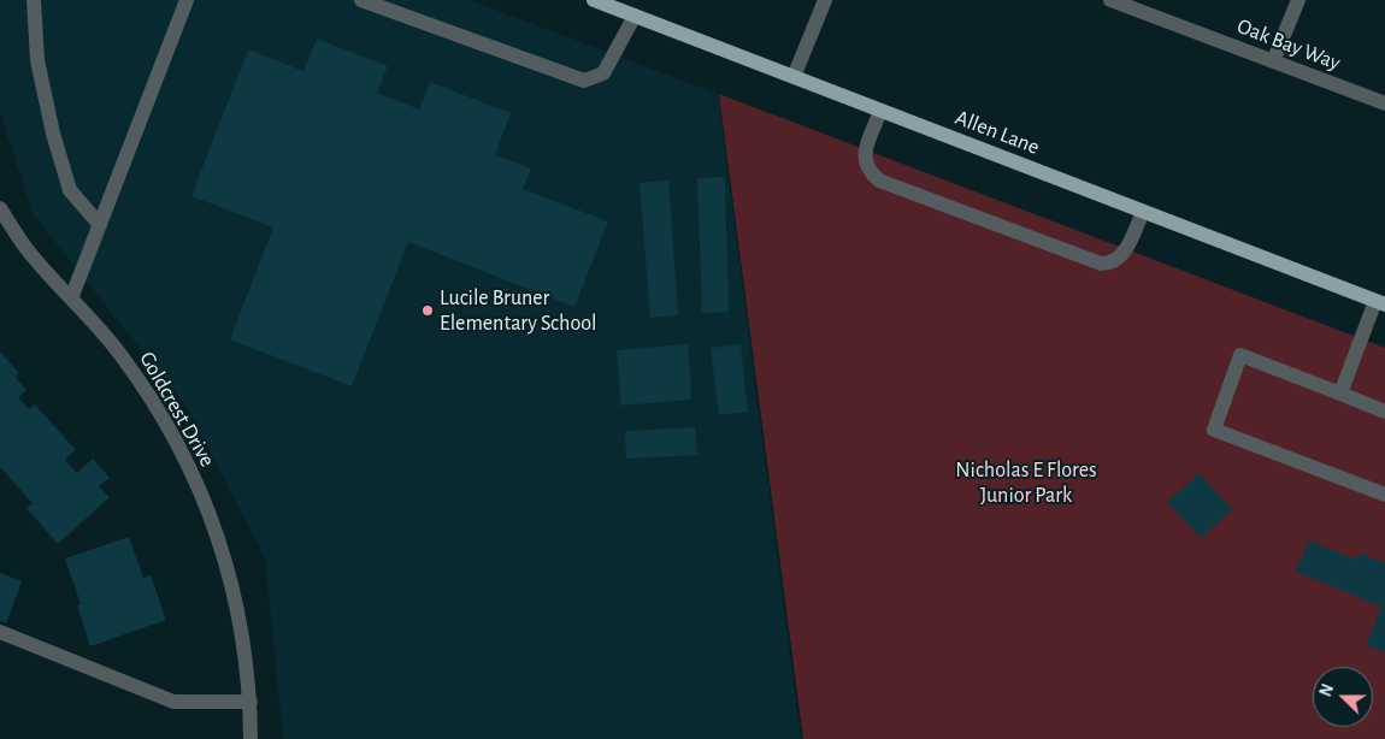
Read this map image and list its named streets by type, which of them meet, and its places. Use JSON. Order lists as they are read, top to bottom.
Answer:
{
  "streets": {
    "main road": ["Allen Lane"],
    "street": ["Oak Bay Way", "Goldcrest Drive"]
  },
  "parks": ["Nicholas E Flores Junior Park"],
  "places": ["Lucile Bruner Elementary School"],
  "north": "left"
}
